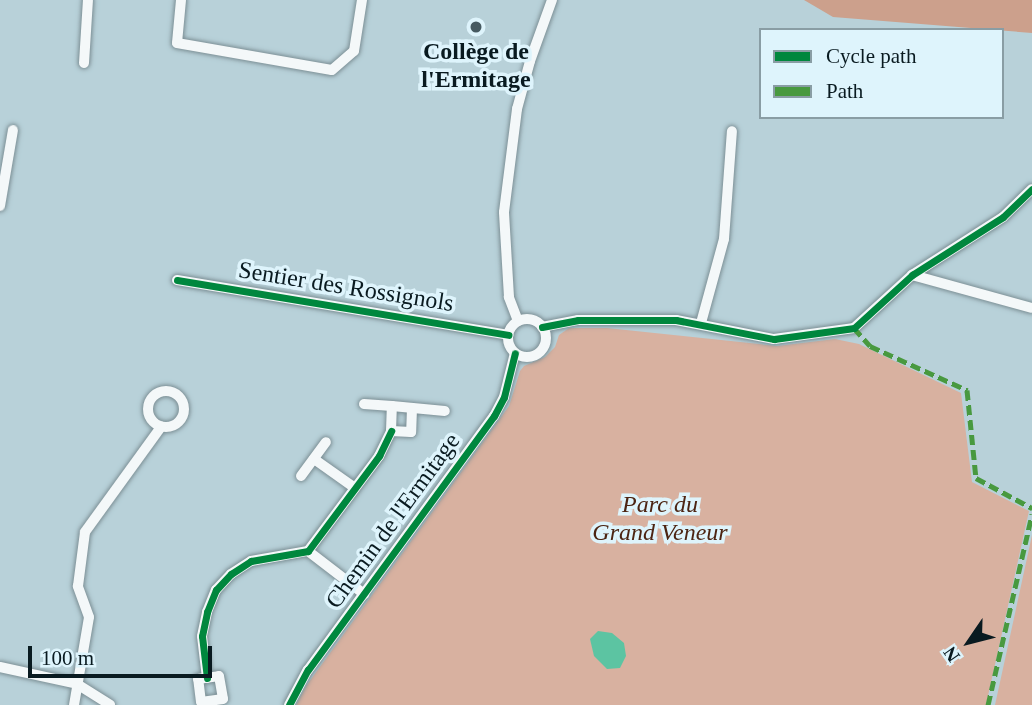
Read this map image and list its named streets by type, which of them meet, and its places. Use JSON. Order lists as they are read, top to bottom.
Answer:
{
  "streets": {
    "street": ["Sentier des Rossignols", "Chemin de l'Ermitage"]
  },
  "crossings": [
    ["Sentier des Rossignols", "Chemin de l'Ermitage"]
  ],
  "parks": ["Parc du Grand Veneur"],
  "places": ["Collège de l'Ermitage"],
  "legend": ["Cycle path", "Path"],
  "scale_bar": "100 m",
  "north": "bottom left"
}
